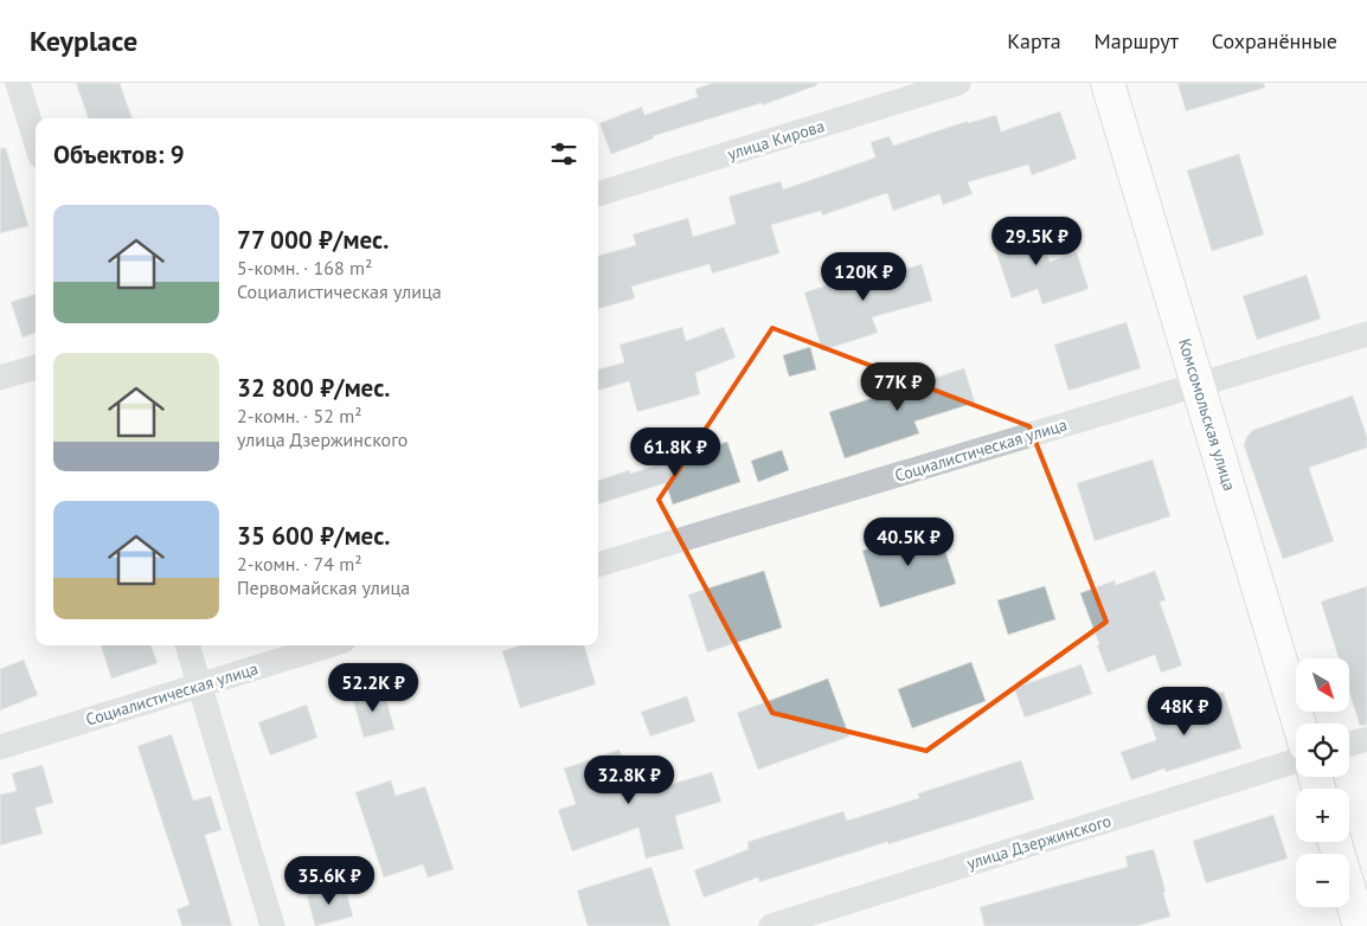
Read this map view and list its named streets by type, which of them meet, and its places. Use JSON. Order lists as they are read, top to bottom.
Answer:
{
  "streets": {
    "main road": ["Комсомольская улица"],
    "street": ["улица Кирова", "Социалистическая улица", "улица Дзержинского"]
  },
  "crossings": [
    ["Комсомольская улица", "Социалистическая улица"]
  ],
  "north": "bottom right",
  "page": {
    "header": "Keyplace",
    "nav": ["Карта", "Маршрут", "Сохранённые"],
    "heading": "Объектов: 9",
    "list": [
      {
        "name": "77 000 ₽/мес.",
        "note": "5-комн. · 168 m² · Социалистическая улица"
      },
      {
        "name": "32 800 ₽/мес.",
        "note": "2-комн. · 52 m² · улица Дзержинского"
      },
      {
        "name": "35 600 ₽/мес.",
        "note": "2-комн. · 74 m² · Первомайская улица"
      }
    ],
    "price": [
      "29.5K ₽",
      "120K ₽",
      "77K ₽",
      "61.8K ₽",
      "40.5K ₽",
      "52.2K ₽",
      "48K ₽",
      "32.8K ₽",
      "35.6K ₽"
    ],
    "map_buttons": ["+", "−"]
  }
}
